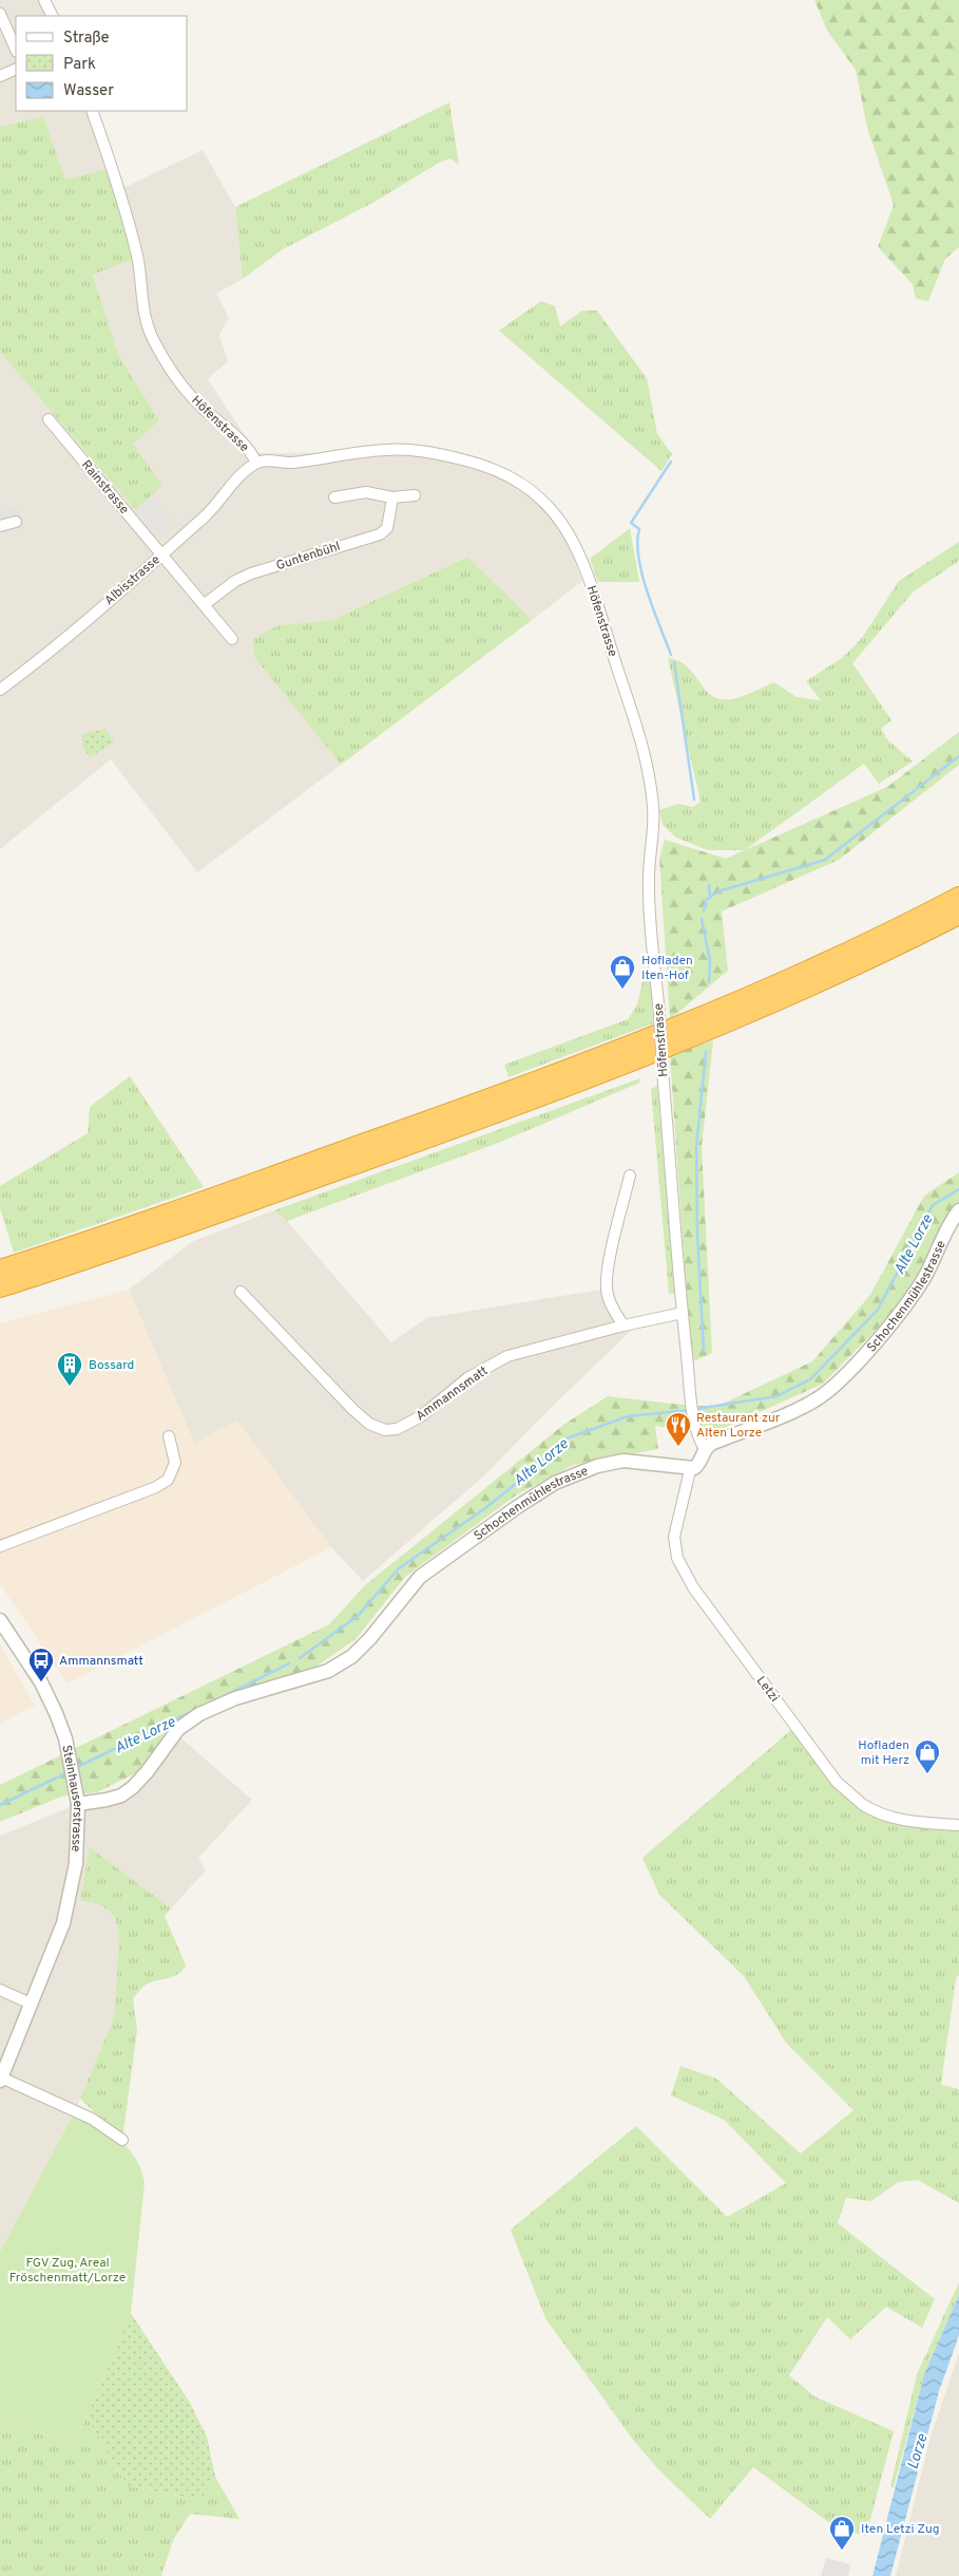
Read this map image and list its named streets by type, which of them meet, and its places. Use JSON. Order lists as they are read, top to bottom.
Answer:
{
  "streets": {
    "street": [
      "Höfenstrasse",
      "Rainstrasse",
      "Guntenbühl",
      "Albisstrasse",
      "Schochenmühlestrasse",
      "Ammannsmatt",
      "Letzi",
      "Steinhauserstrasse"
    ]
  },
  "crossings": [
    ["Höfenstrasse", "Albisstrasse"],
    ["Höfenstrasse", "Schochenmühlestrasse"],
    ["Höfenstrasse", "Ammannsmatt"],
    ["Rainstrasse", "Guntenbühl"],
    ["Rainstrasse", "Albisstrasse"],
    ["Schochenmühlestrasse", "Letzi"],
    ["Schochenmühlestrasse", "Steinhauserstrasse"]
  ],
  "water": ["Alte Lorze", "Lorze"],
  "parks": ["FGV Zug, Areal Fröschenmatt/Lorze"],
  "places": {
    "shop": ["Hofladen Iten-Hof", "Hofladen mit Herz", "Iten Letzi Zug"],
    "building": ["Bossard"],
    "restaurant": ["Restaurant zur Alten Lorze"],
    "bus stop": ["Ammannsmatt"]
  },
  "legend": ["Straße", "Park", "Wasser"]
}
